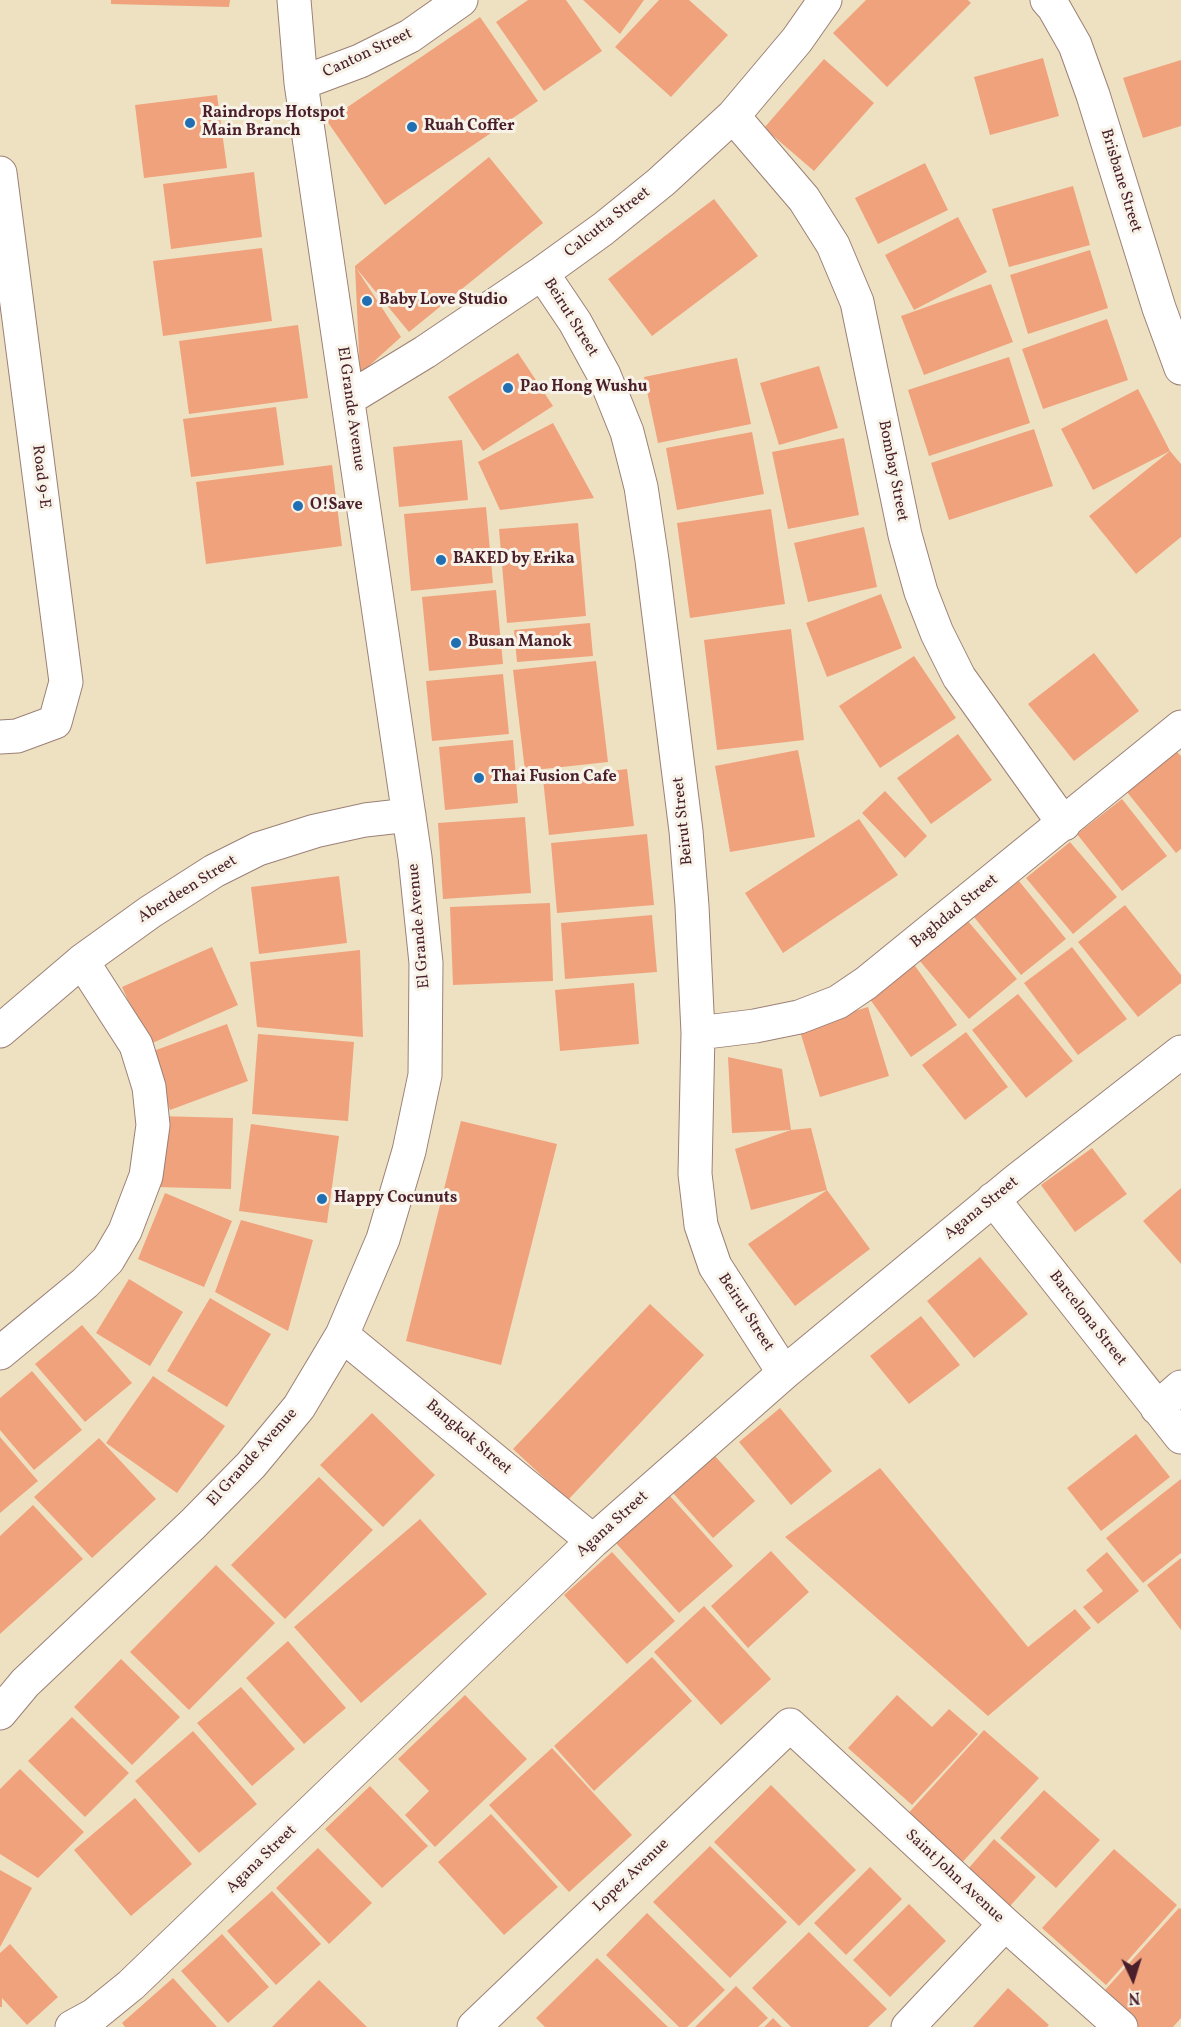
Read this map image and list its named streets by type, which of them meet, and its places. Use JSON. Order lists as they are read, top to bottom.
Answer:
{
  "streets": {
    "street": [
      "Canton Street",
      "Brisbane Street",
      "Calcutta Street",
      "Beirut Street",
      "El Grande Avenue",
      "Bombay Street",
      "Road 9-E",
      "Aberdeen Street",
      "Baghdad Street",
      "Agana Street",
      "Barcelona Street",
      "Bangkok Street",
      "Lopez Avenue",
      "Saint John Avenue"
    ]
  },
  "crossings": [
    ["Canton Street", "El Grande Avenue"],
    ["Calcutta Street", "Beirut Street"],
    ["Calcutta Street", "El Grande Avenue"],
    ["Calcutta Street", "Bombay Street"],
    ["Beirut Street", "Baghdad Street"],
    ["Beirut Street", "Agana Street"],
    ["El Grande Avenue", "Aberdeen Street"],
    ["El Grande Avenue", "Bangkok Street"],
    ["Bombay Street", "Baghdad Street"],
    ["Agana Street", "Barcelona Street"],
    ["Agana Street", "Bangkok Street"],
    ["Lopez Avenue", "Saint John Avenue"]
  ],
  "places": [
    "Raindrops Hotspot Main Branch",
    "Ruah Coffer",
    "Baby Love Studio",
    "Pao Hong Wushu",
    "O!Save",
    "BAKED by Erika",
    "Busan Manok",
    "Thai Fusion Cafe",
    "Happy Cocunuts"
  ],
  "north": "bottom"
}
